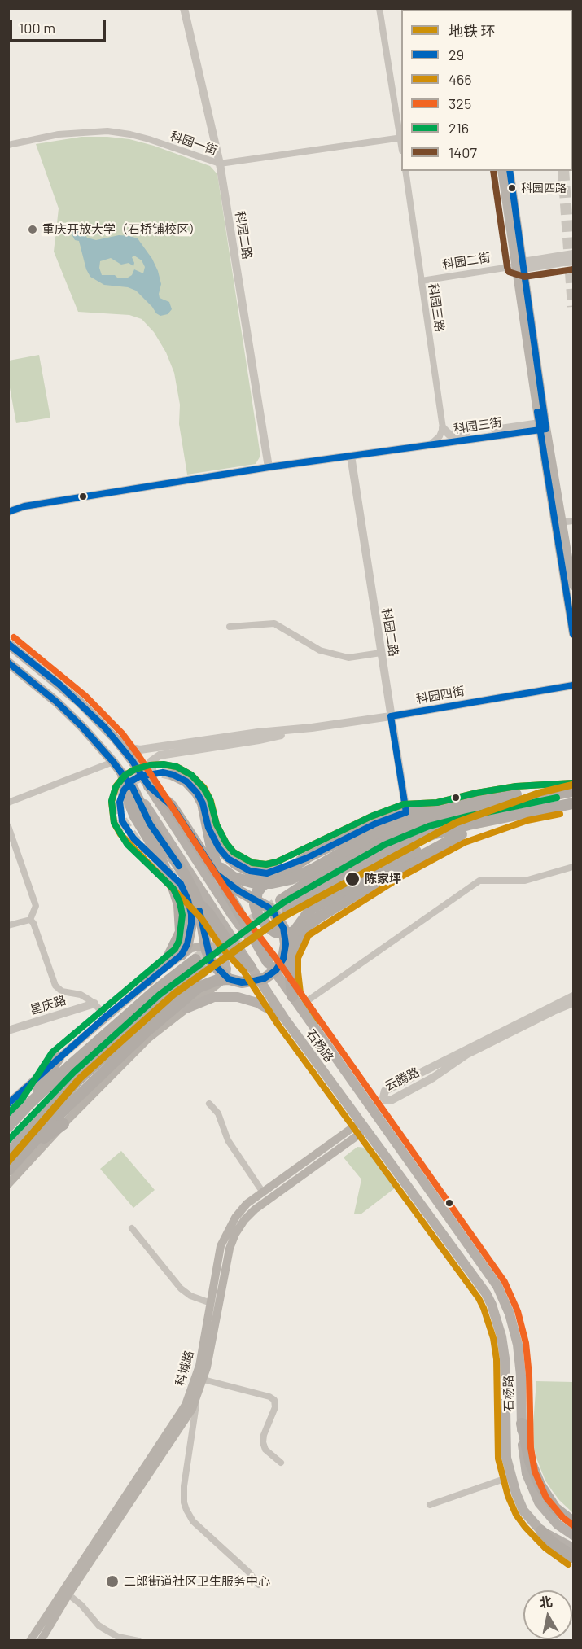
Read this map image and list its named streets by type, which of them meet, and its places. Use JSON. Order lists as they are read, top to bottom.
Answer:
{
  "streets": {
    "main road": ["石杨路", "科城路"],
    "street": [
      "科园一街",
      "科园二路",
      "科园二街",
      "科园三路",
      "科园三街",
      "科园四街",
      "星庆路",
      "云腾路"
    ]
  },
  "crossings": [
    ["科园一街", "科园二路"],
    ["科园二路", "科园三街"],
    ["科园二路", "科园四街"],
    ["科园二街", "科园三路"],
    ["科园三路", "科园三街"],
    ["科园四街", "石杨路"],
    ["石杨路", "科城路"]
  ],
  "places": [
    "科园四路",
    "重庆开放大学（石桥铺校区）",
    "陈家坪",
    "二郎街道社区卫生服务中心"
  ],
  "lines": [
    "transit line 29",
    "transit line 1407",
    "transit line 325",
    "transit line 466",
    "transit line 216",
    "metro line 环"
  ],
  "legend": [
    "地铁 环",
    "29",
    "466",
    "325",
    "216",
    "1407"
  ],
  "scale_bar": "100 m",
  "north": "top"
}
